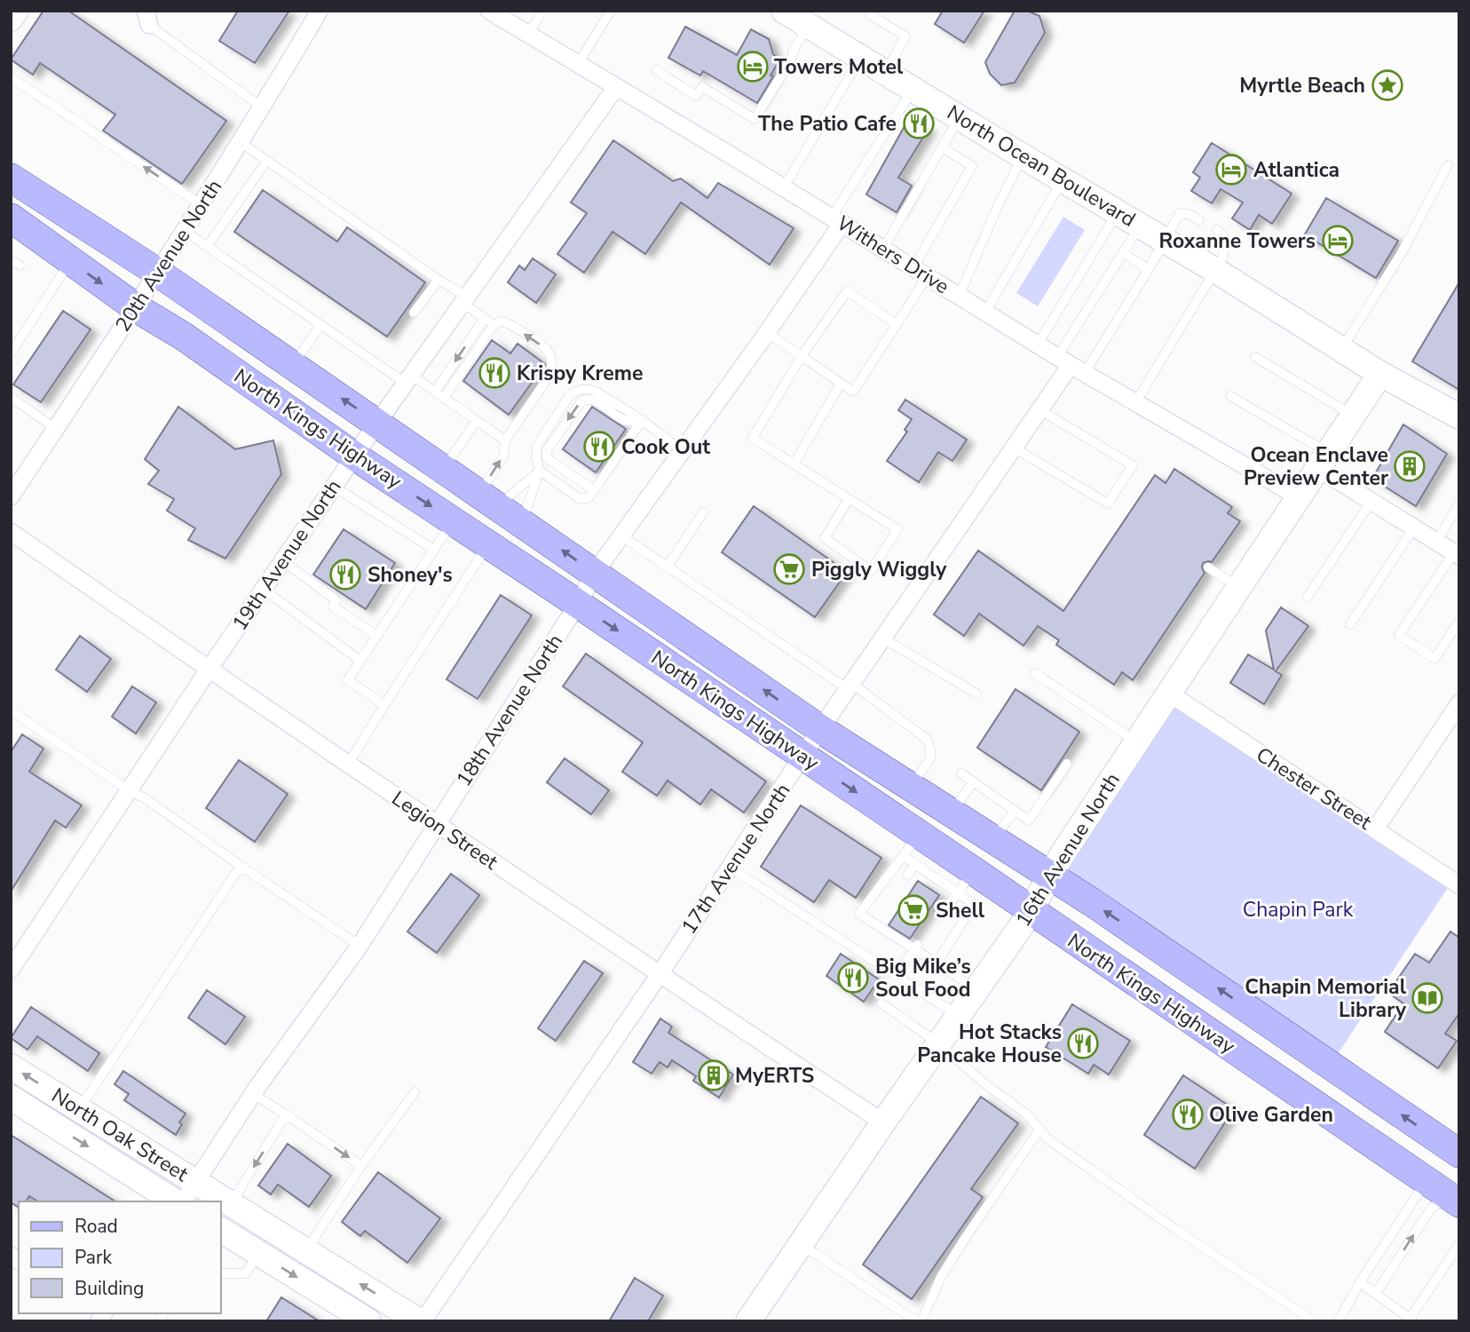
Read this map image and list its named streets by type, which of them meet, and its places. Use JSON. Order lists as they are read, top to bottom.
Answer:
{
  "streets": {
    "main road": [
      "North Ocean Boulevard",
      "North Kings Highway",
      "16th Avenue North",
      "North Oak Street"
    ],
    "street": [
      "Withers Drive",
      "20th Avenue North",
      "19th Avenue North",
      "18th Avenue North",
      "Chester Street",
      "Legion Street",
      "17th Avenue North"
    ]
  },
  "crossings": [
    ["North Ocean Boulevard", "16th Avenue North"],
    ["Withers Drive", "19th Avenue North"],
    ["Withers Drive", "18th Avenue North"],
    ["Withers Drive", "16th Avenue North"],
    ["Withers Drive", "17th Avenue North"],
    ["20th Avenue North", "North Kings Highway"],
    ["North Kings Highway", "19th Avenue North"],
    ["North Kings Highway", "18th Avenue North"],
    ["North Kings Highway", "16th Avenue North"],
    ["North Kings Highway", "17th Avenue North"],
    ["19th Avenue North", "Legion Street"],
    ["18th Avenue North", "Legion Street"],
    ["18th Avenue North", "North Oak Street"],
    ["Chester Street", "16th Avenue North"],
    ["Legion Street", "16th Avenue North"],
    ["Legion Street", "17th Avenue North"],
    ["17th Avenue North", "North Oak Street"]
  ],
  "parks": ["Chapin Park"],
  "places": {
    "hotel": ["Towers Motel", "Atlantica", "Roxanne Towers"],
    "place": ["Myrtle Beach"],
    "restaurant": [
      "The Patio Cafe",
      "Krispy Kreme",
      "Cook Out",
      "Shoney's",
      "Big Mike’s Soul Food",
      "Hot Stacks Pancake House",
      "Olive Garden"
    ],
    "building": ["Ocean Enclave Preview Center", "MyERTS"],
    "supermarket": ["Piggly Wiggly", "Shell"],
    "library": ["Chapin Memorial Library"]
  },
  "legend": ["Road", "Park", "Building"]
}
